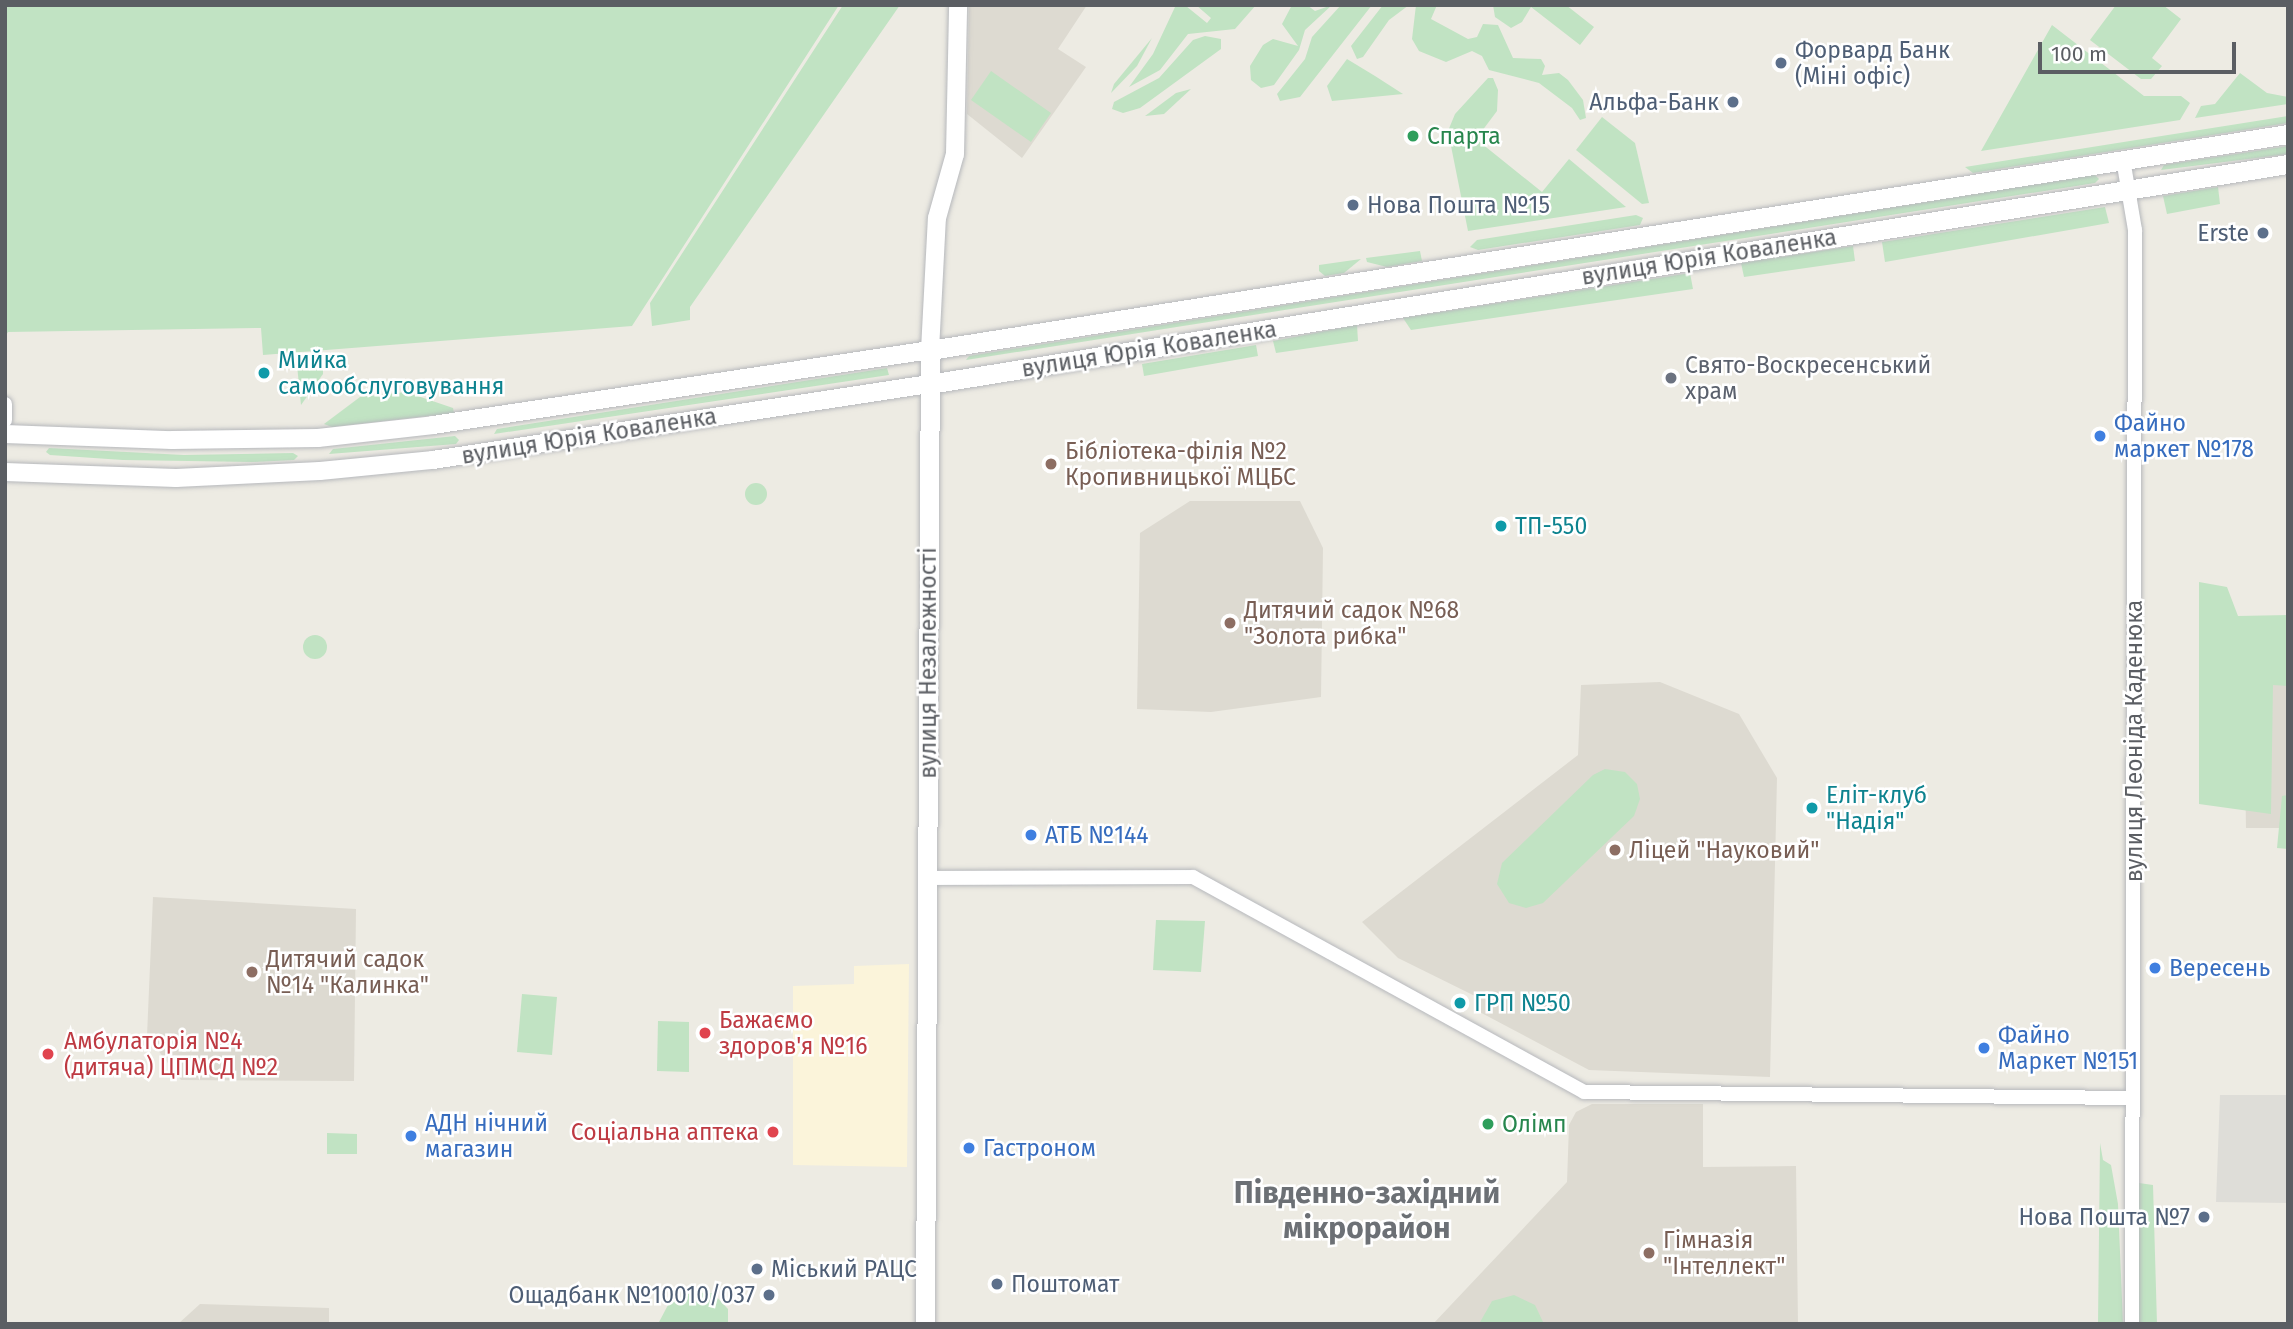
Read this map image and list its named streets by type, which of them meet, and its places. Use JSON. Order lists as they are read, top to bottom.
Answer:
{
  "streets": {
    "main road": ["вулиця Юрія Коваленка", "вулиця Незалежності"],
    "street": ["вулиця Леоніда Каденюка"]
  },
  "crossings": [
    ["вулиця Юрія Коваленка", "вулиця Незалежності"],
    ["вулиця Юрія Коваленка", "вулиця Леоніда Каденюка"]
  ],
  "districts": ["Південно-західний мікрорайон"],
  "places": [
    "Форвард Банк (Міні офіс)",
    "Альфа-Банк",
    "Спарта",
    "Нова Пошта №15",
    "Erste",
    "Мийка самообслуговування",
    "Свято-Воскресенський храм",
    "Файно маркет №178",
    "Бібліотека-філія №2 Кропивницької МЦБС",
    "ТП-550",
    "Дитячий садок №68 \"Золота рибка\"",
    "Еліт-клуб \"Надія\"",
    "АТБ №144",
    "Ліцей \"Науковий\"",
    "Вересень",
    "Дитячий садок №14 \"Калинка\"",
    "ГРП №50",
    "Бажаємо здоров'я №16",
    "Файно Маркет №151",
    "Амбулаторія №4 (дитяча) ЦПМСД №2",
    "Олімп",
    "Соціальна аптека",
    "АДН нічний магазин",
    "Гастроном",
    "Нова Пошта №7",
    "Гімназія \"Інтеллект\"",
    "Міський РАЦС",
    "Поштомат",
    "Ощадбанк №10010/037"
  ],
  "scale_bar": "100 m"
}
